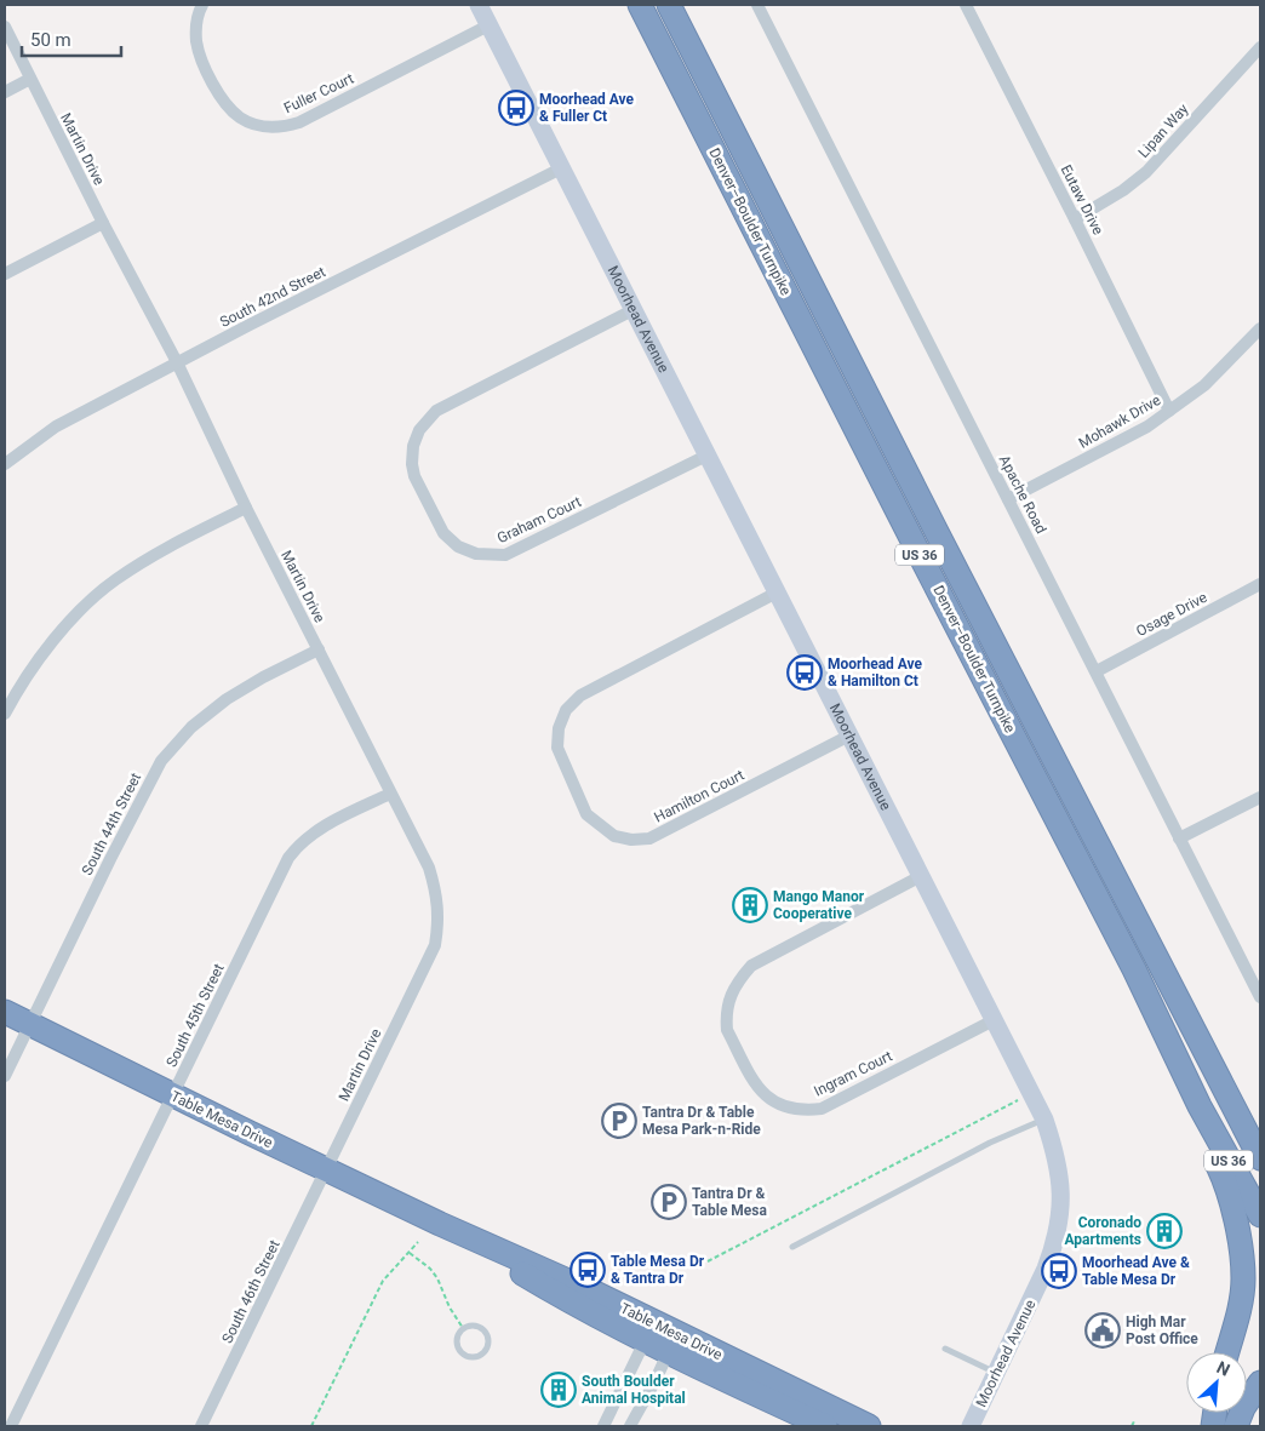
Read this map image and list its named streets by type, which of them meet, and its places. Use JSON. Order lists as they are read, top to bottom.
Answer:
{
  "streets": {
    "highway": ["Denver–Boulder Turnpike", "US 36", "Table Mesa Drive"],
    "street": [
      "Fuller Court",
      "Lipan Way",
      "Martin Drive",
      "Eutaw Drive",
      "South 42nd Street",
      "Moorhead Avenue",
      "Mohawk Drive",
      "Apache Road",
      "Graham Court",
      "Osage Drive",
      "Hamilton Court",
      "South 44th Street",
      "South 45th Street",
      "Ingram Court",
      "South 46th Street"
    ]
  },
  "crossings": [
    ["Fuller Court", "Moorhead Avenue"],
    ["Lipan Way", "Eutaw Drive"],
    ["Martin Drive", "South 42nd Street"],
    ["Martin Drive", "South 44th Street"],
    ["Martin Drive", "South 45th Street"],
    ["Martin Drive", "Table Mesa Drive"],
    ["Martin Drive", "South 46th Street"],
    ["Eutaw Drive", "Mohawk Drive"],
    ["South 42nd Street", "Moorhead Avenue"],
    ["Moorhead Avenue", "Graham Court"],
    ["Moorhead Avenue", "Hamilton Court"],
    ["Moorhead Avenue", "Ingram Court"],
    ["Mohawk Drive", "Apache Road"],
    ["Apache Road", "Osage Drive"],
    ["South 44th Street", "Table Mesa Drive"],
    ["South 45th Street", "Table Mesa Drive"],
    ["Table Mesa Drive", "South 46th Street"]
  ],
  "places": {
    "bus stop": [
      "Moorhead Ave & Fuller Ct",
      "Moorhead Ave & Hamilton Ct",
      "Table Mesa Dr & Tantra Dr",
      "Moorhead Ave & Table Mesa Dr"
    ],
    "building": ["Mango Manor Cooperative", "Coronado Apartments", "South Boulder Animal Hospital"],
    "parking": ["Tantra Dr & Table Mesa Park-n-Ride", "Tantra Dr & Table Mesa"],
    "public building": ["High Mar Post Office"]
  },
  "scale_bar": "50 m",
  "north": "top right"
}
